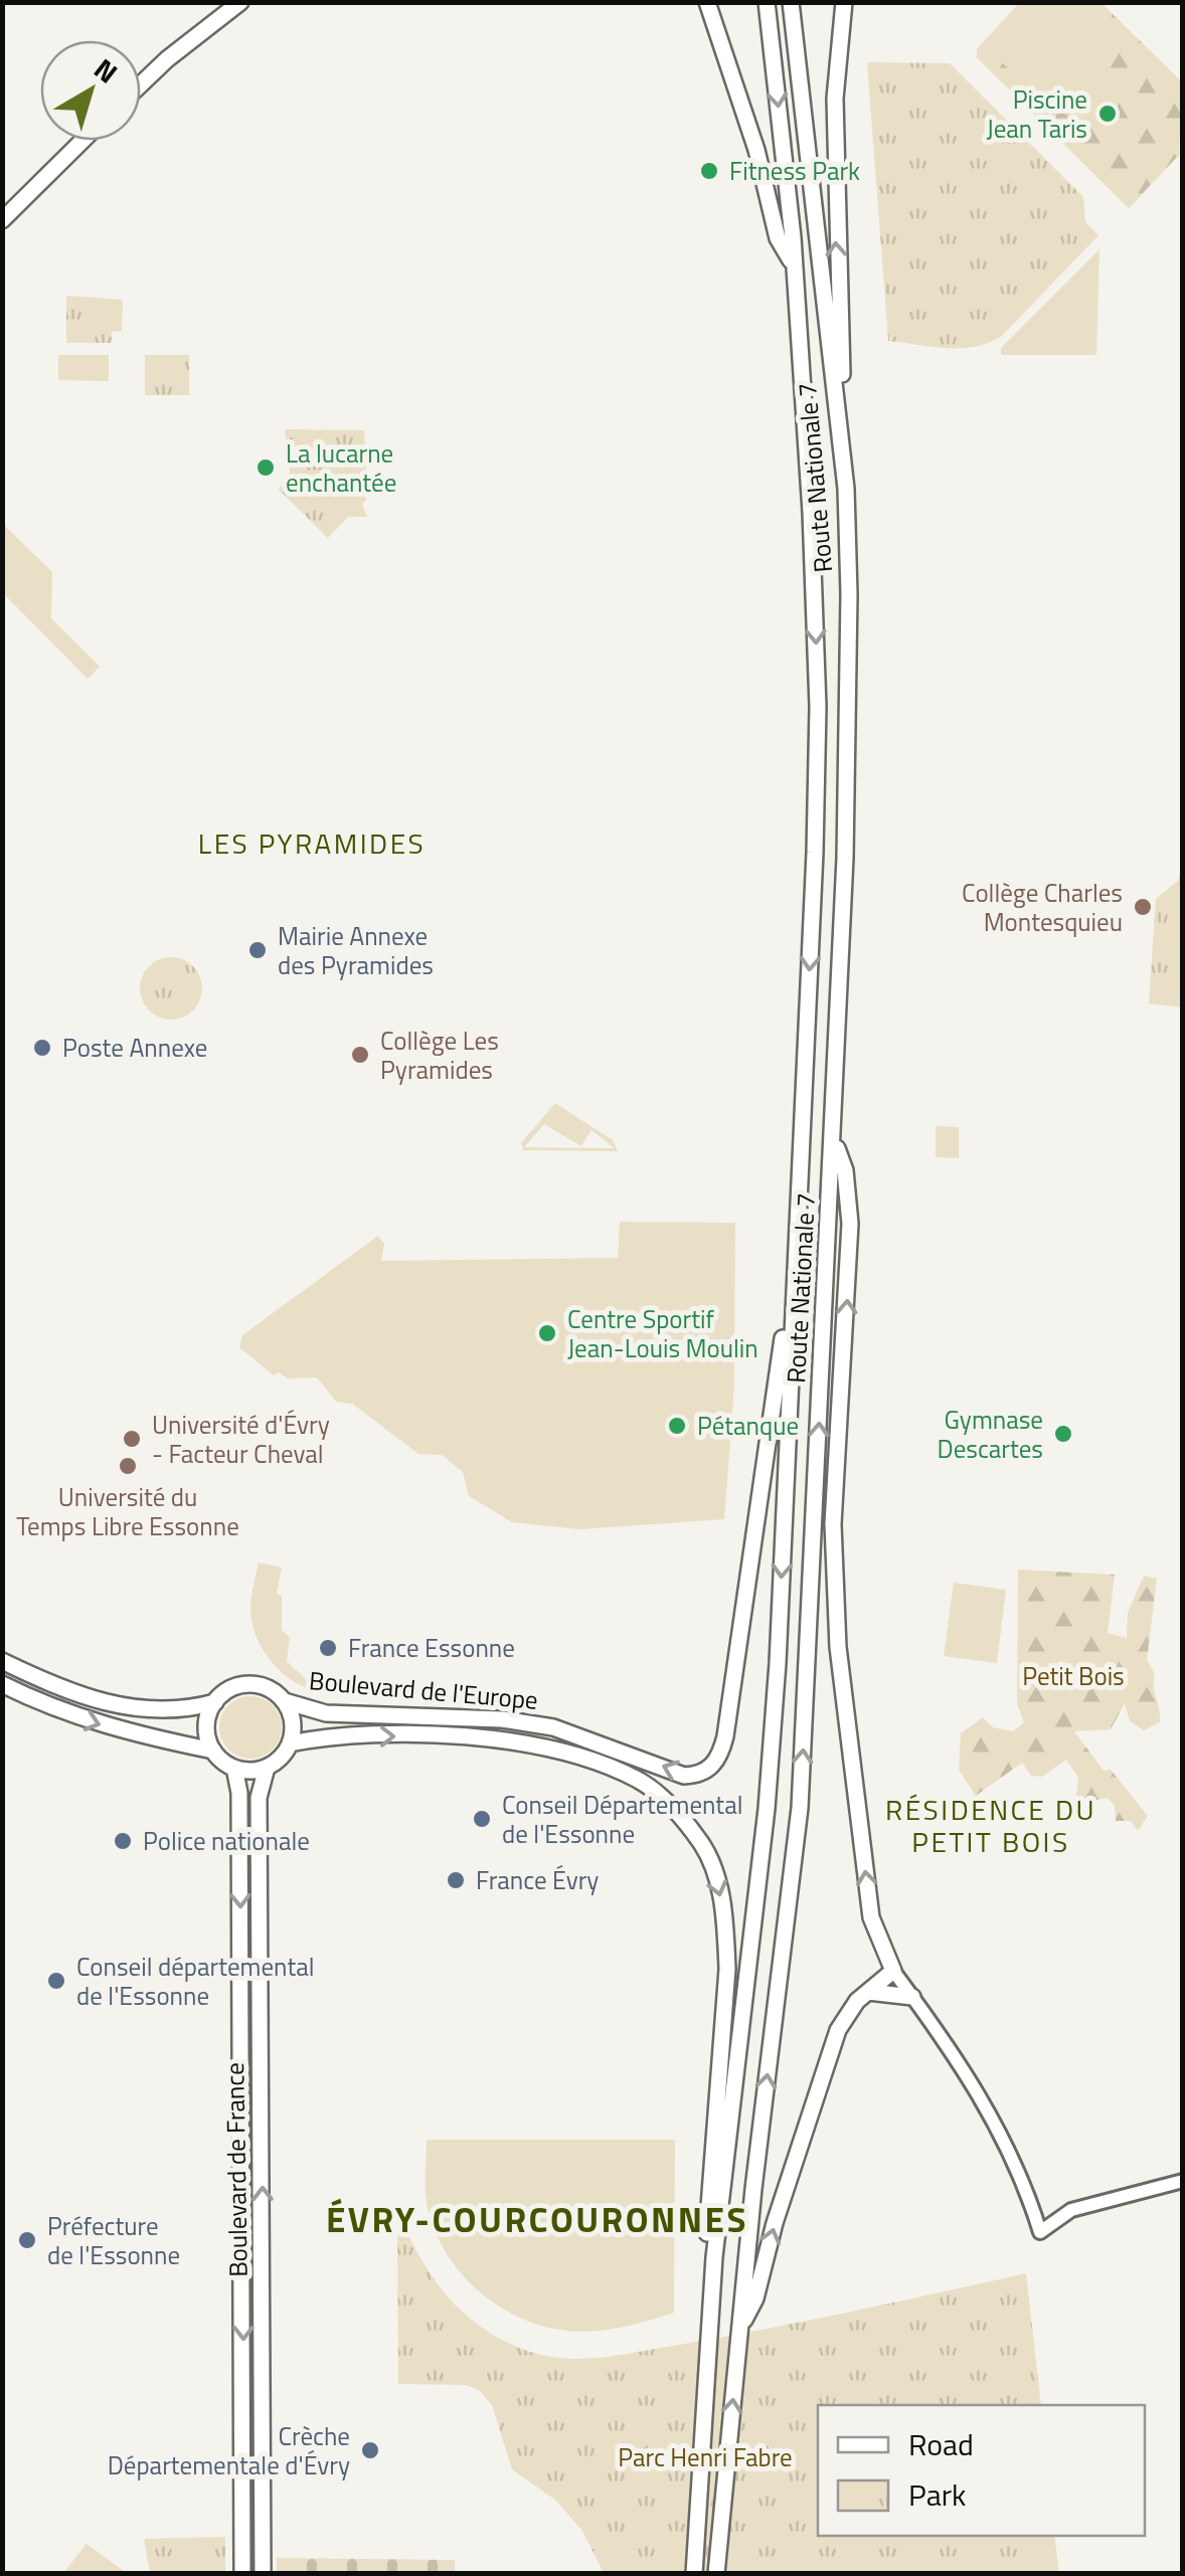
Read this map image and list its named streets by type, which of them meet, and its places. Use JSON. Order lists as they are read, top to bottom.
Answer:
{
  "streets": {
    "main road": ["Route Nationale 7", "Boulevard de l'Europe", "Boulevard de France"]
  },
  "crossings": [
    ["Route Nationale 7", "Boulevard de l'Europe"],
    ["Boulevard de l'Europe", "Boulevard de France"]
  ],
  "districts": ["LES PYRAMIDES", "RÉSIDENCE DU PETIT BOIS", "ÉVRY-COURCOURONNES"],
  "parks": ["Petit Bois", "Parc Henri Fabre"],
  "places": [
    "Piscine Jean Taris",
    "Fitness Park",
    "La lucarne enchantée",
    "Collège Charles Montesquieu",
    "Mairie Annexe des Pyramides",
    "Poste Annexe",
    "Collège Les Pyramides",
    "Centre Sportif Jean-Louis Moulin",
    "Pétanque",
    "Gymnase Descartes",
    "Université d'Évry - Facteur Cheval",
    "Université du Temps Libre Essonne",
    "France Essonne",
    "Conseil Départemental de l'Essonne",
    "Police nationale",
    "France Évry",
    "Conseil départemental de l'Essonne",
    "Préfecture de l'Essonne",
    "Crèche Départementale d'Évry"
  ],
  "legend": ["Road", "Park"],
  "north": "top right"
}
